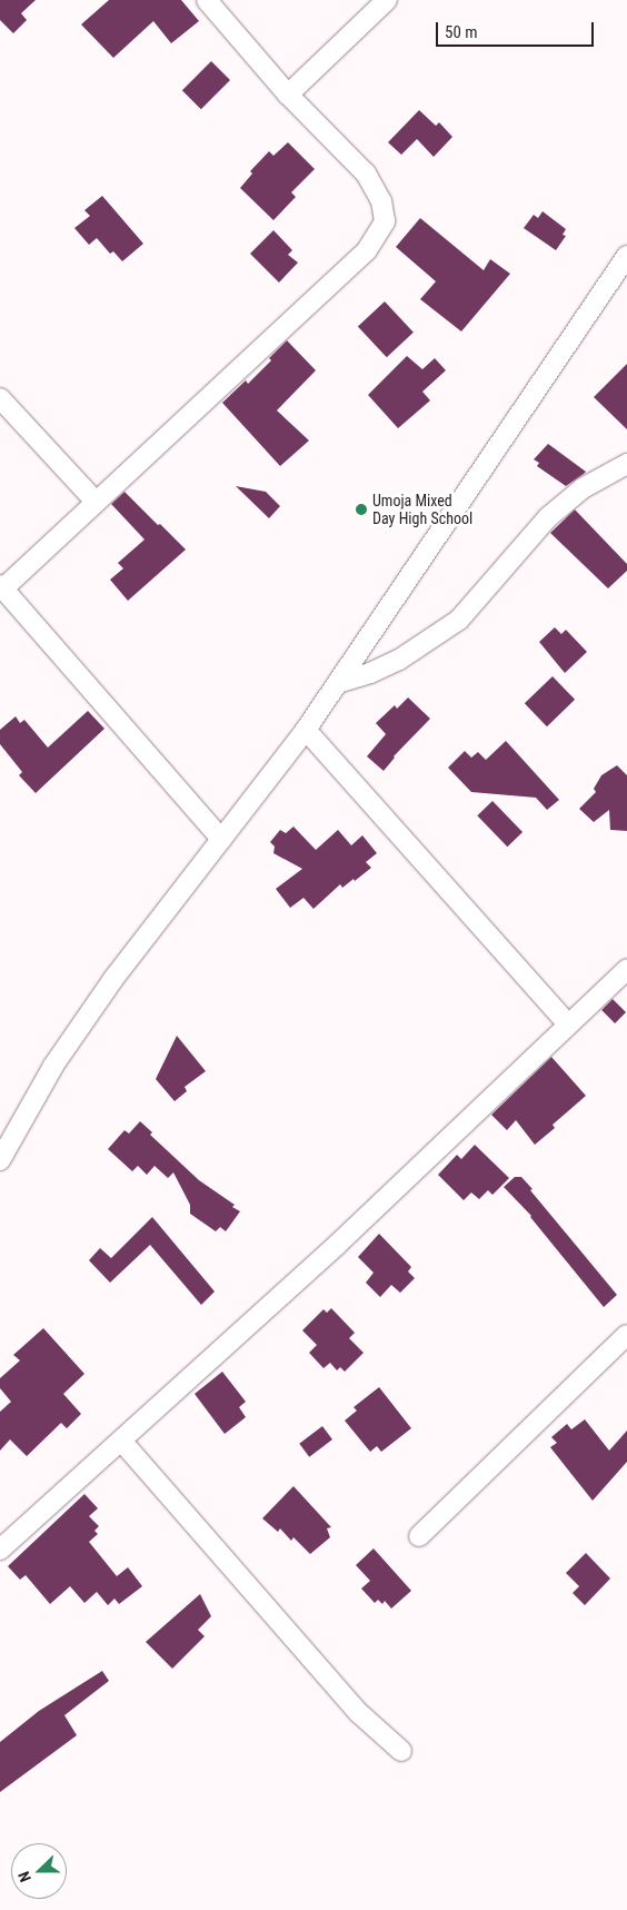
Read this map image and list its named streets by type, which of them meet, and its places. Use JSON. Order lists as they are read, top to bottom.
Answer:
{
  "places": ["Umoja Mixed Day High School"],
  "scale_bar": "50 m",
  "north": "left"
}
